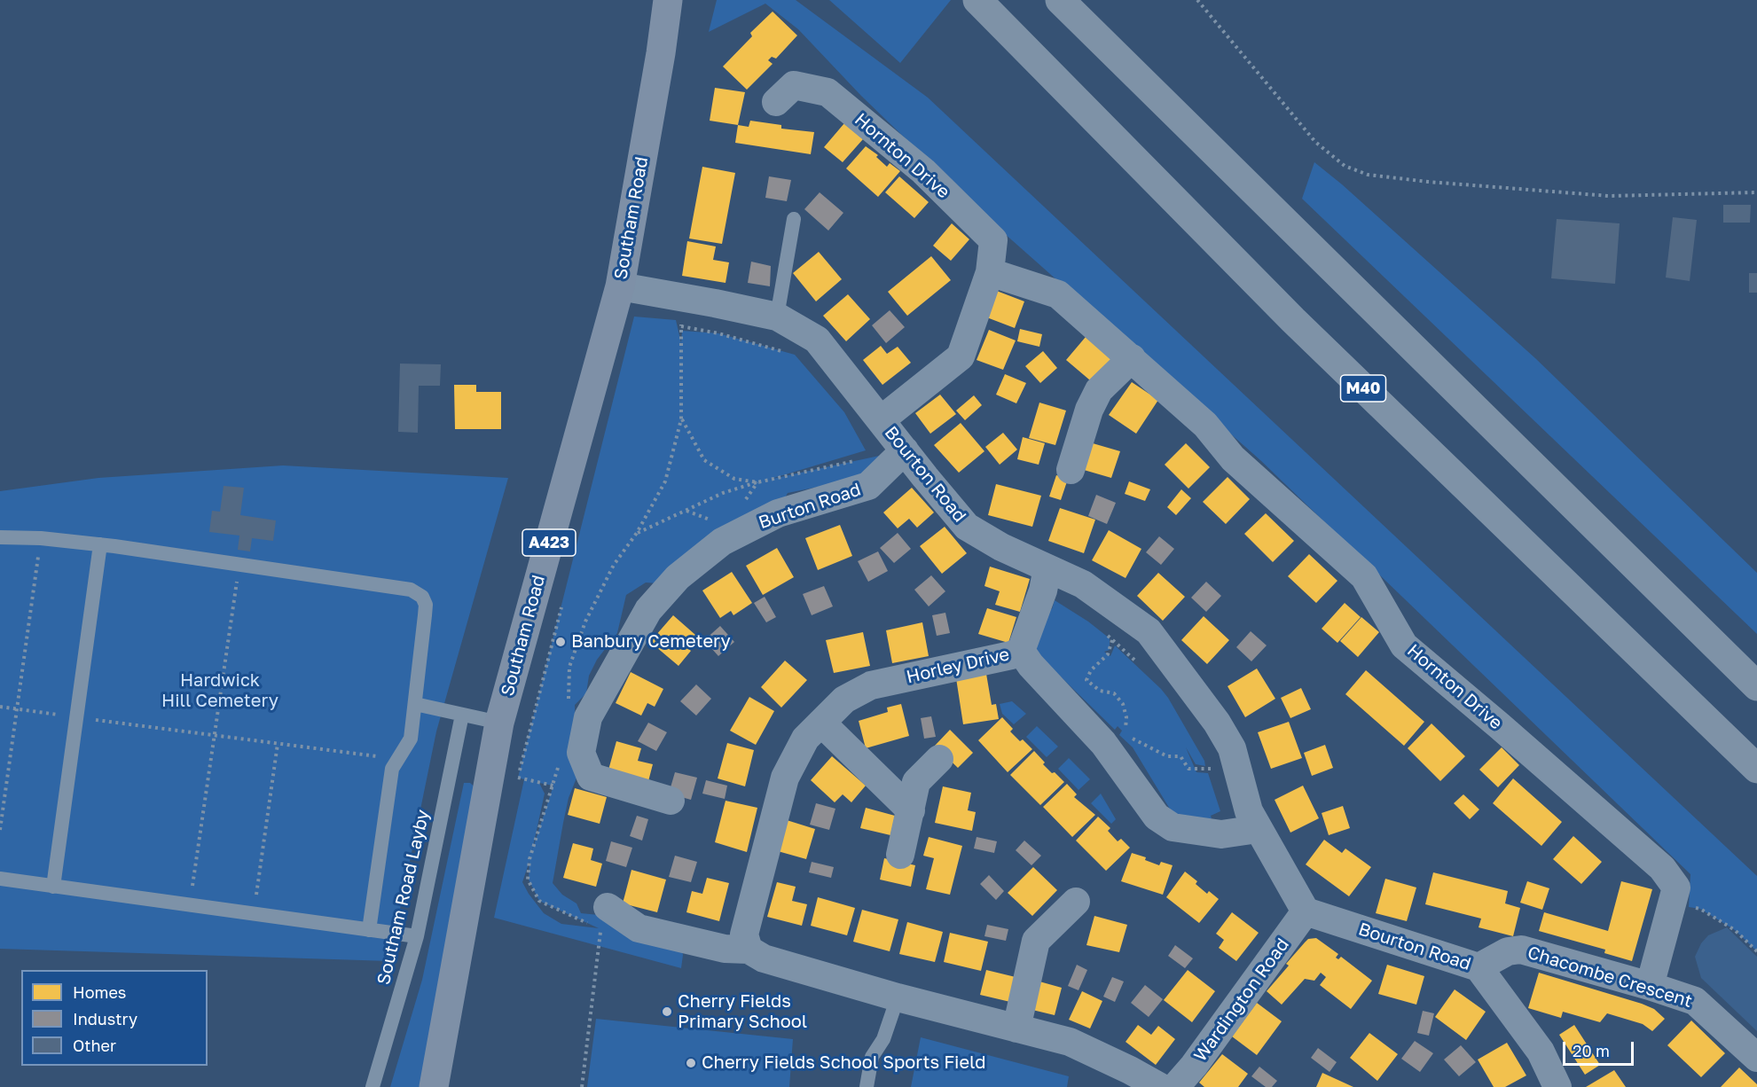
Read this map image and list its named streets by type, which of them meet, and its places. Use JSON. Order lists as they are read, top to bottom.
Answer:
{
  "streets": {
    "highway": ["Southam Road", "M40", "A423"],
    "street": [
      "Hornton Drive",
      "Bourton Road",
      "Burton Road",
      "Horley Drive",
      "Chacombe Crescent",
      "Wardington Road"
    ],
    "lane": ["Southam Road Layby"]
  },
  "crossings": [
    ["Hornton Drive", "Bourton Road"],
    ["Hornton Drive", "Chacombe Crescent"],
    ["Southam Road", "Bourton Road"],
    ["Bourton Road", "Burton Road"],
    ["Bourton Road", "Horley Drive"],
    ["Bourton Road", "Chacombe Crescent"],
    ["Bourton Road", "Wardington Road"]
  ],
  "parks": ["Hardwick Hill Cemetery"],
  "places": ["Banbury Cemetery", "Cherry Fields Primary School", "Cherry Fields School Sports Field"],
  "legend": ["Homes", "Industry", "Other"],
  "scale_bar": "20 m"
}
